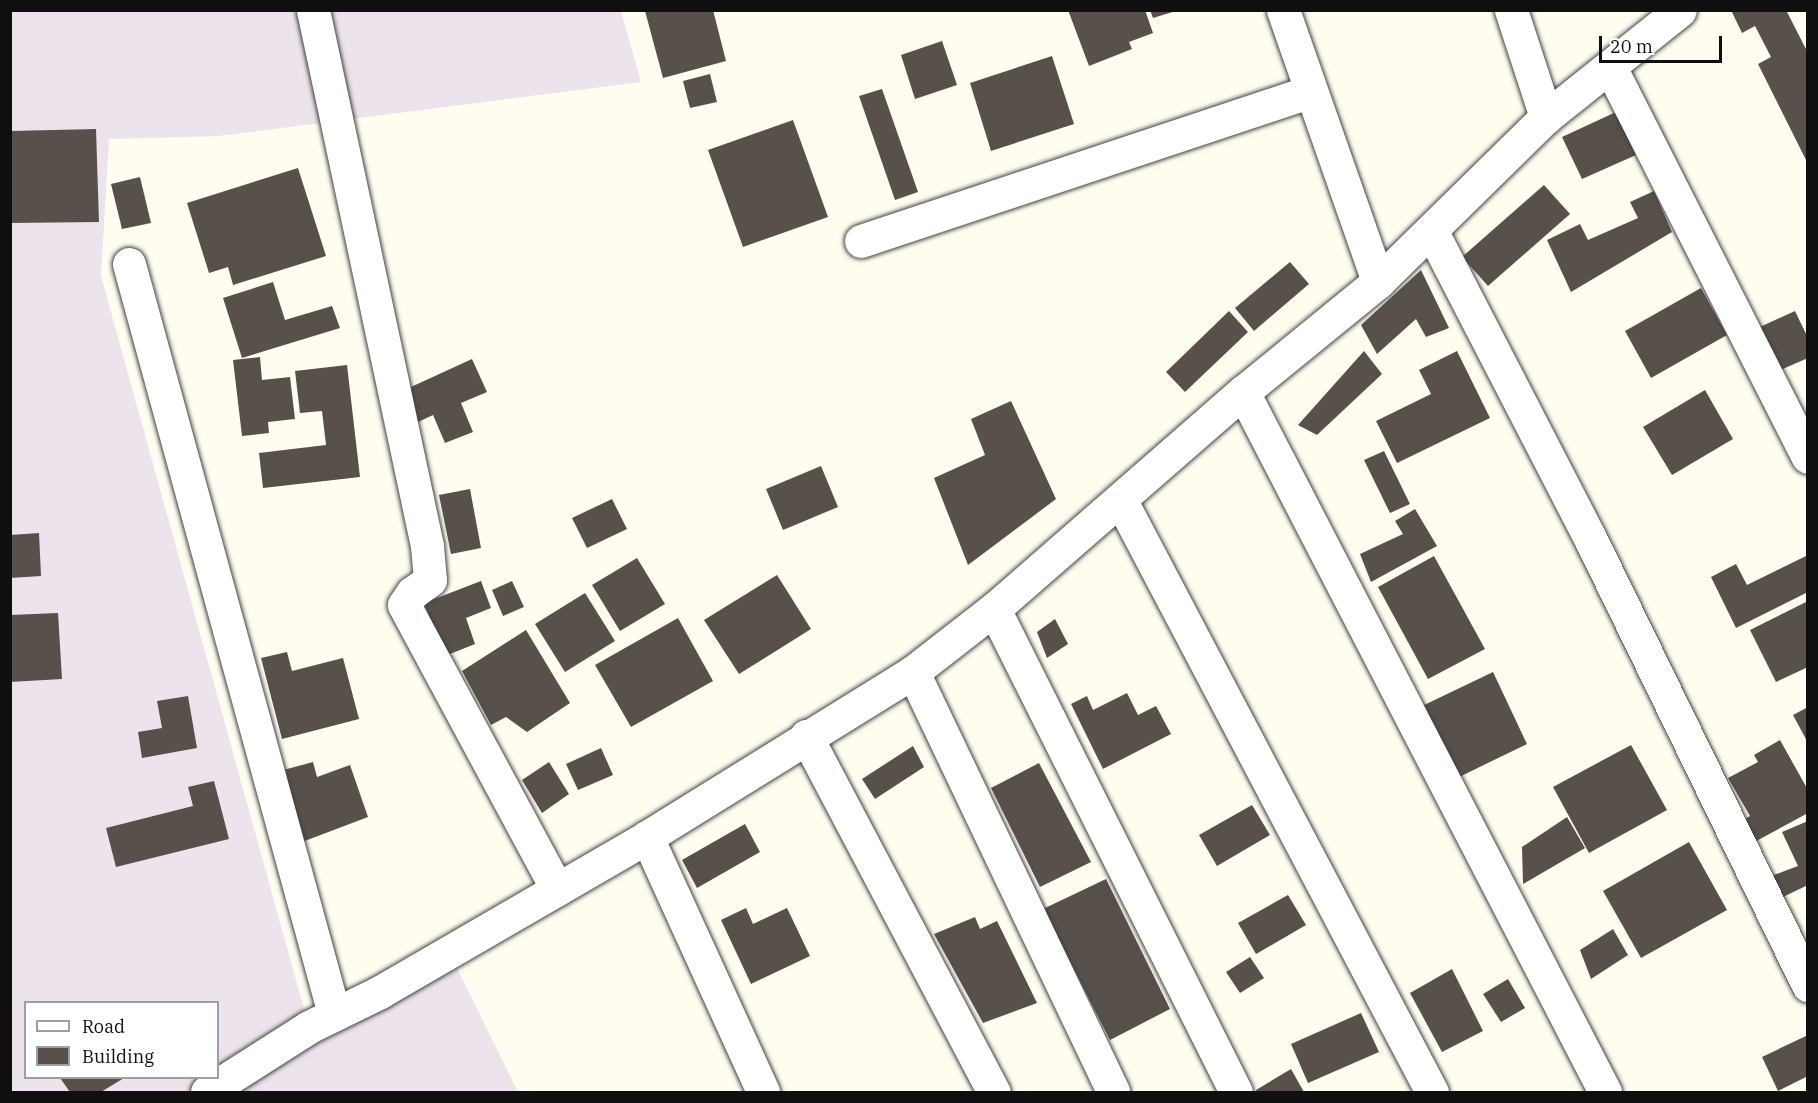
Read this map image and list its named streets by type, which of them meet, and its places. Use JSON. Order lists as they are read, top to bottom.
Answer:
{
  "legend": ["Road", "Building"],
  "scale_bar": "20 m"
}
